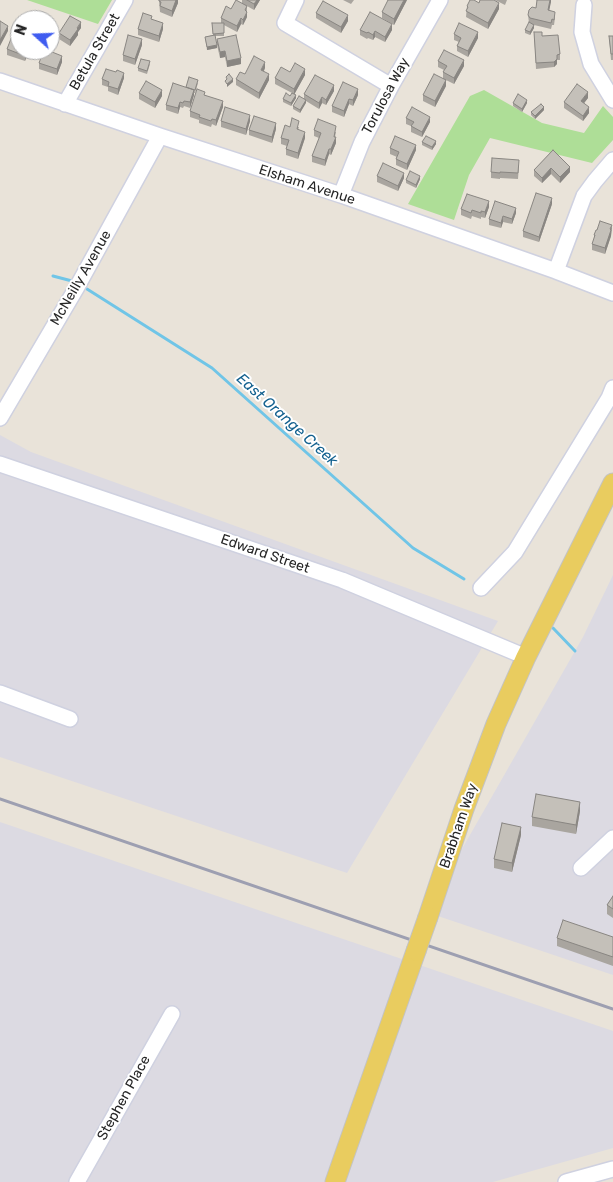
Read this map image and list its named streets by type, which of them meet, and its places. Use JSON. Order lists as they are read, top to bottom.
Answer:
{
  "streets": {
    "main road": ["Brabham Way"],
    "street": [
      "Betula Street",
      "Torulosa Way",
      "Elsham Avenue",
      "McNeilly Avenue",
      "Edward Street",
      "Stephen Place"
    ]
  },
  "crossings": [
    ["Betula Street", "Elsham Avenue"],
    ["Torulosa Way", "Elsham Avenue"],
    ["Elsham Avenue", "McNeilly Avenue"],
    ["Edward Street", "Brabham Way"]
  ],
  "water": ["East Orange Creek"],
  "north": "left"
}
